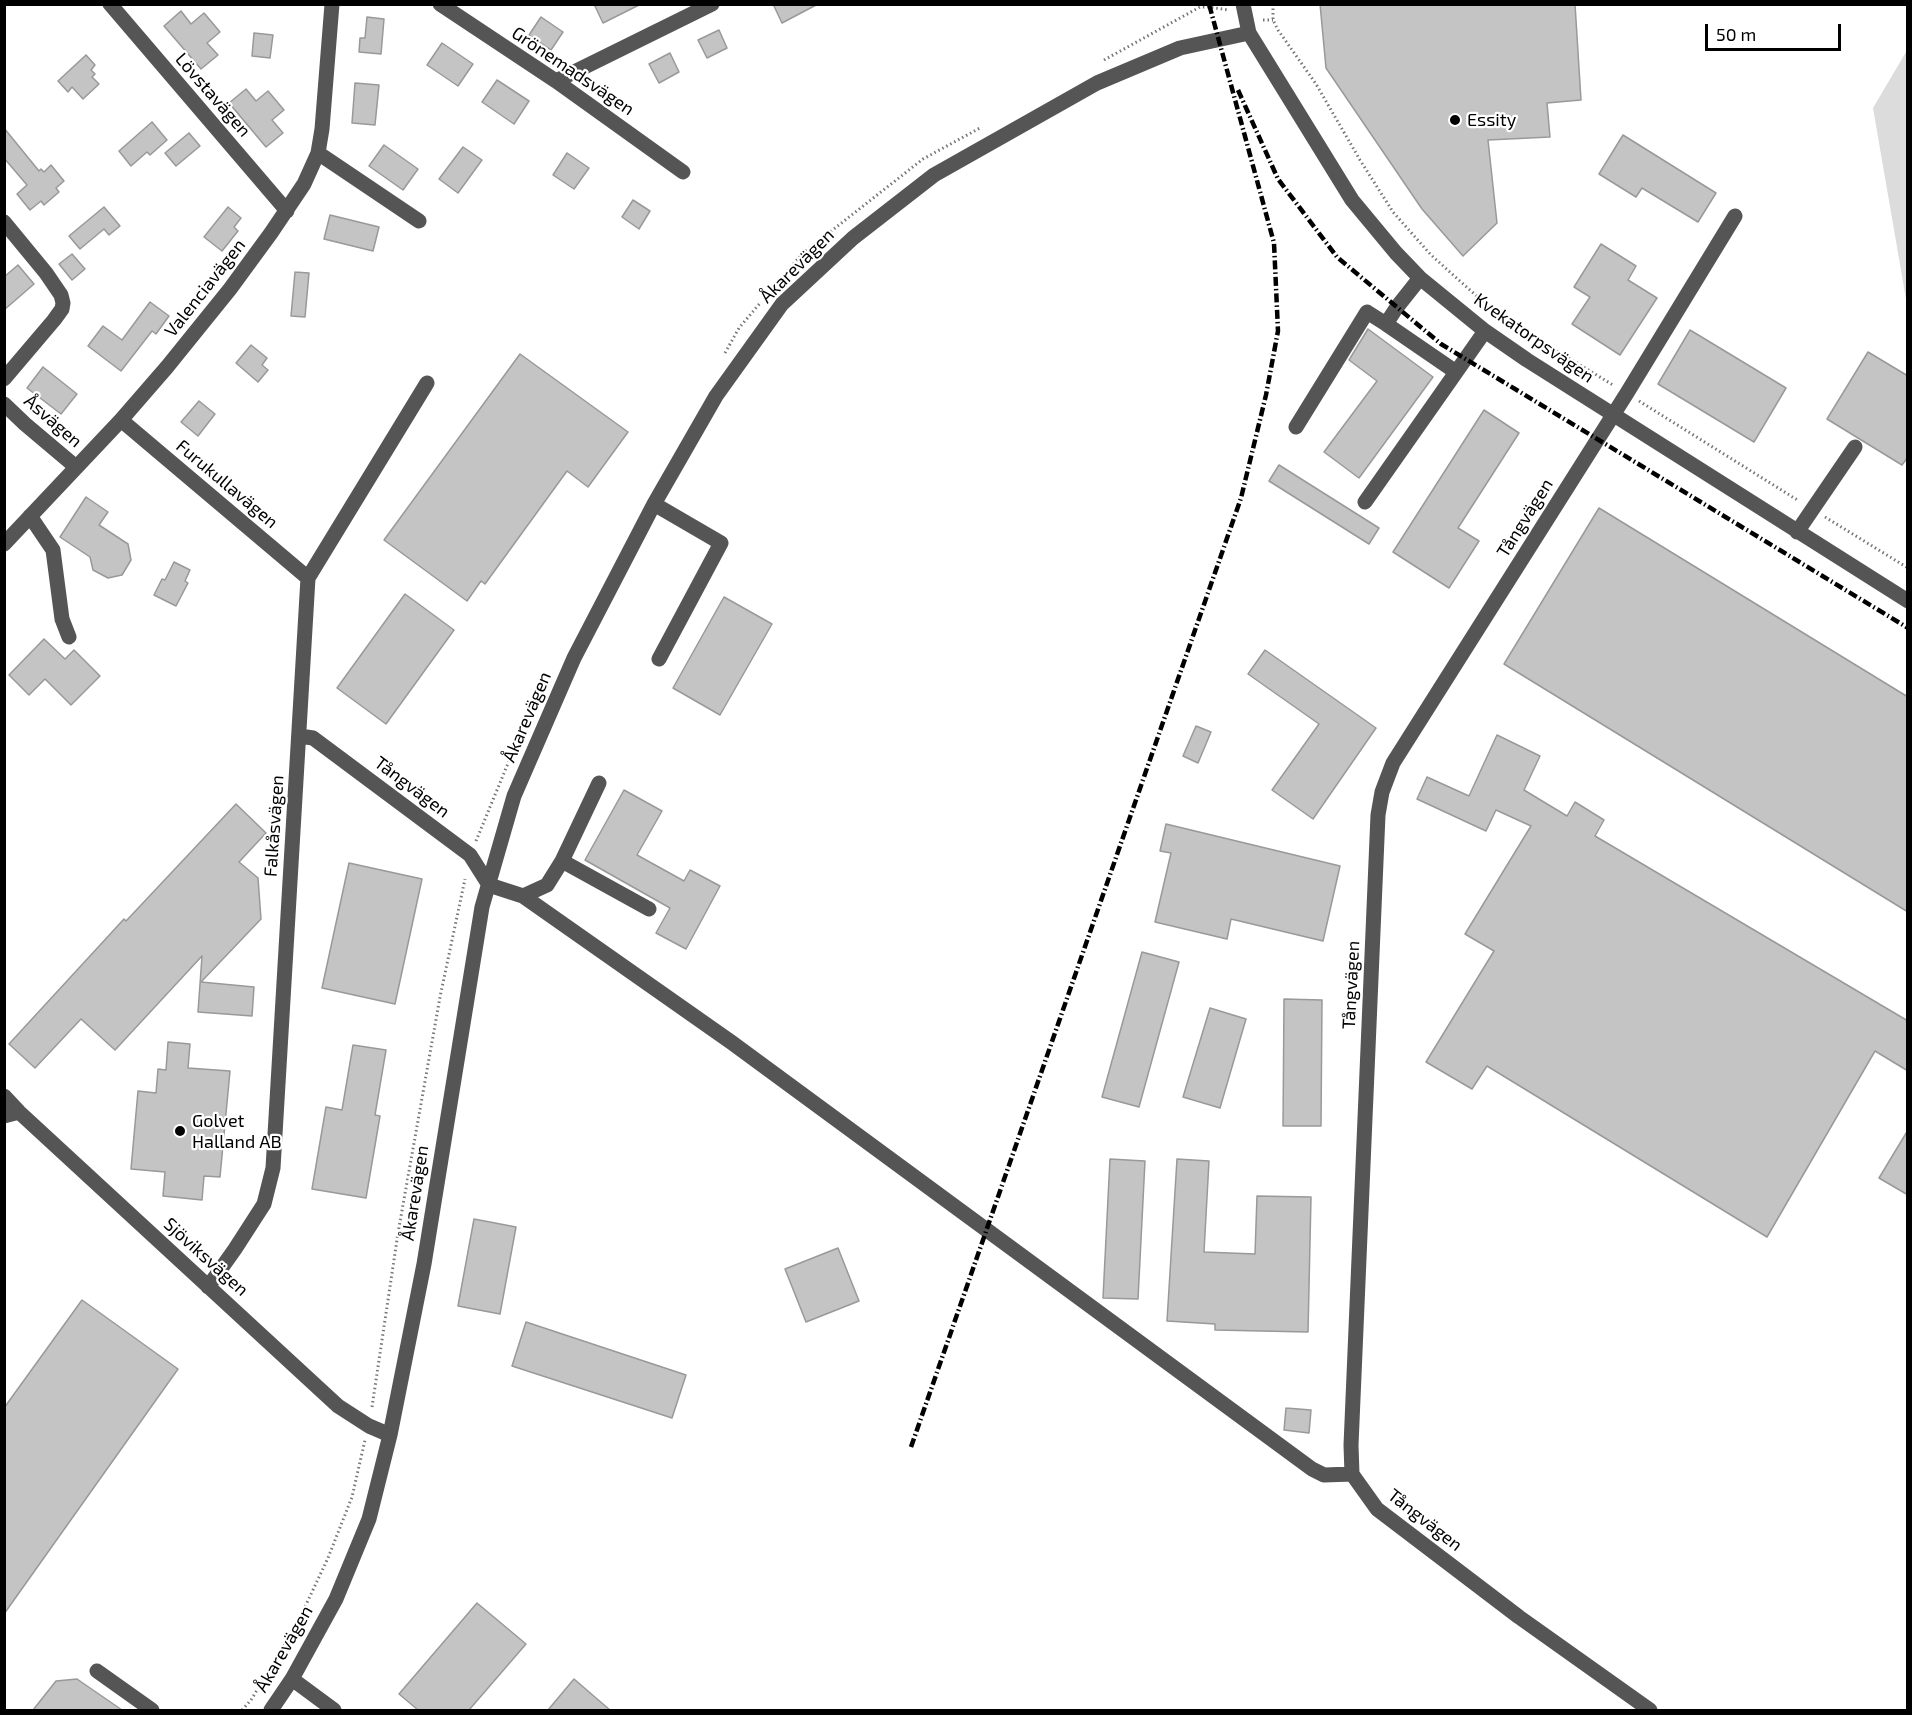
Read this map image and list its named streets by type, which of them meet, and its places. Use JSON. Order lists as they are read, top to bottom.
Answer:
{
  "streets": {
    "street": [
      "Grönemadsvägen",
      "Lövstavägen",
      "Åkarevägen",
      "Valenciavägen",
      "Kvekatorpsvägen",
      "Åsvägen",
      "Furukullavägen",
      "Tångvägen",
      "Falkåsvägen",
      "Sjöviksvägen"
    ]
  },
  "crossings": [
    ["Lövstavägen", "Valenciavägen"],
    ["Åkarevägen", "Kvekatorpsvägen"],
    ["Åkarevägen", "Tångvägen"],
    ["Åkarevägen", "Sjöviksvägen"],
    ["Valenciavägen", "Åsvägen"],
    ["Valenciavägen", "Furukullavägen"],
    ["Kvekatorpsvägen", "Tångvägen"],
    ["Furukullavägen", "Falkåsvägen"],
    ["Tångvägen", "Falkåsvägen"],
    ["Falkåsvägen", "Sjöviksvägen"]
  ],
  "places": ["Essity", "Golvet Halland AB"],
  "scale_bar": "50 m"
}
